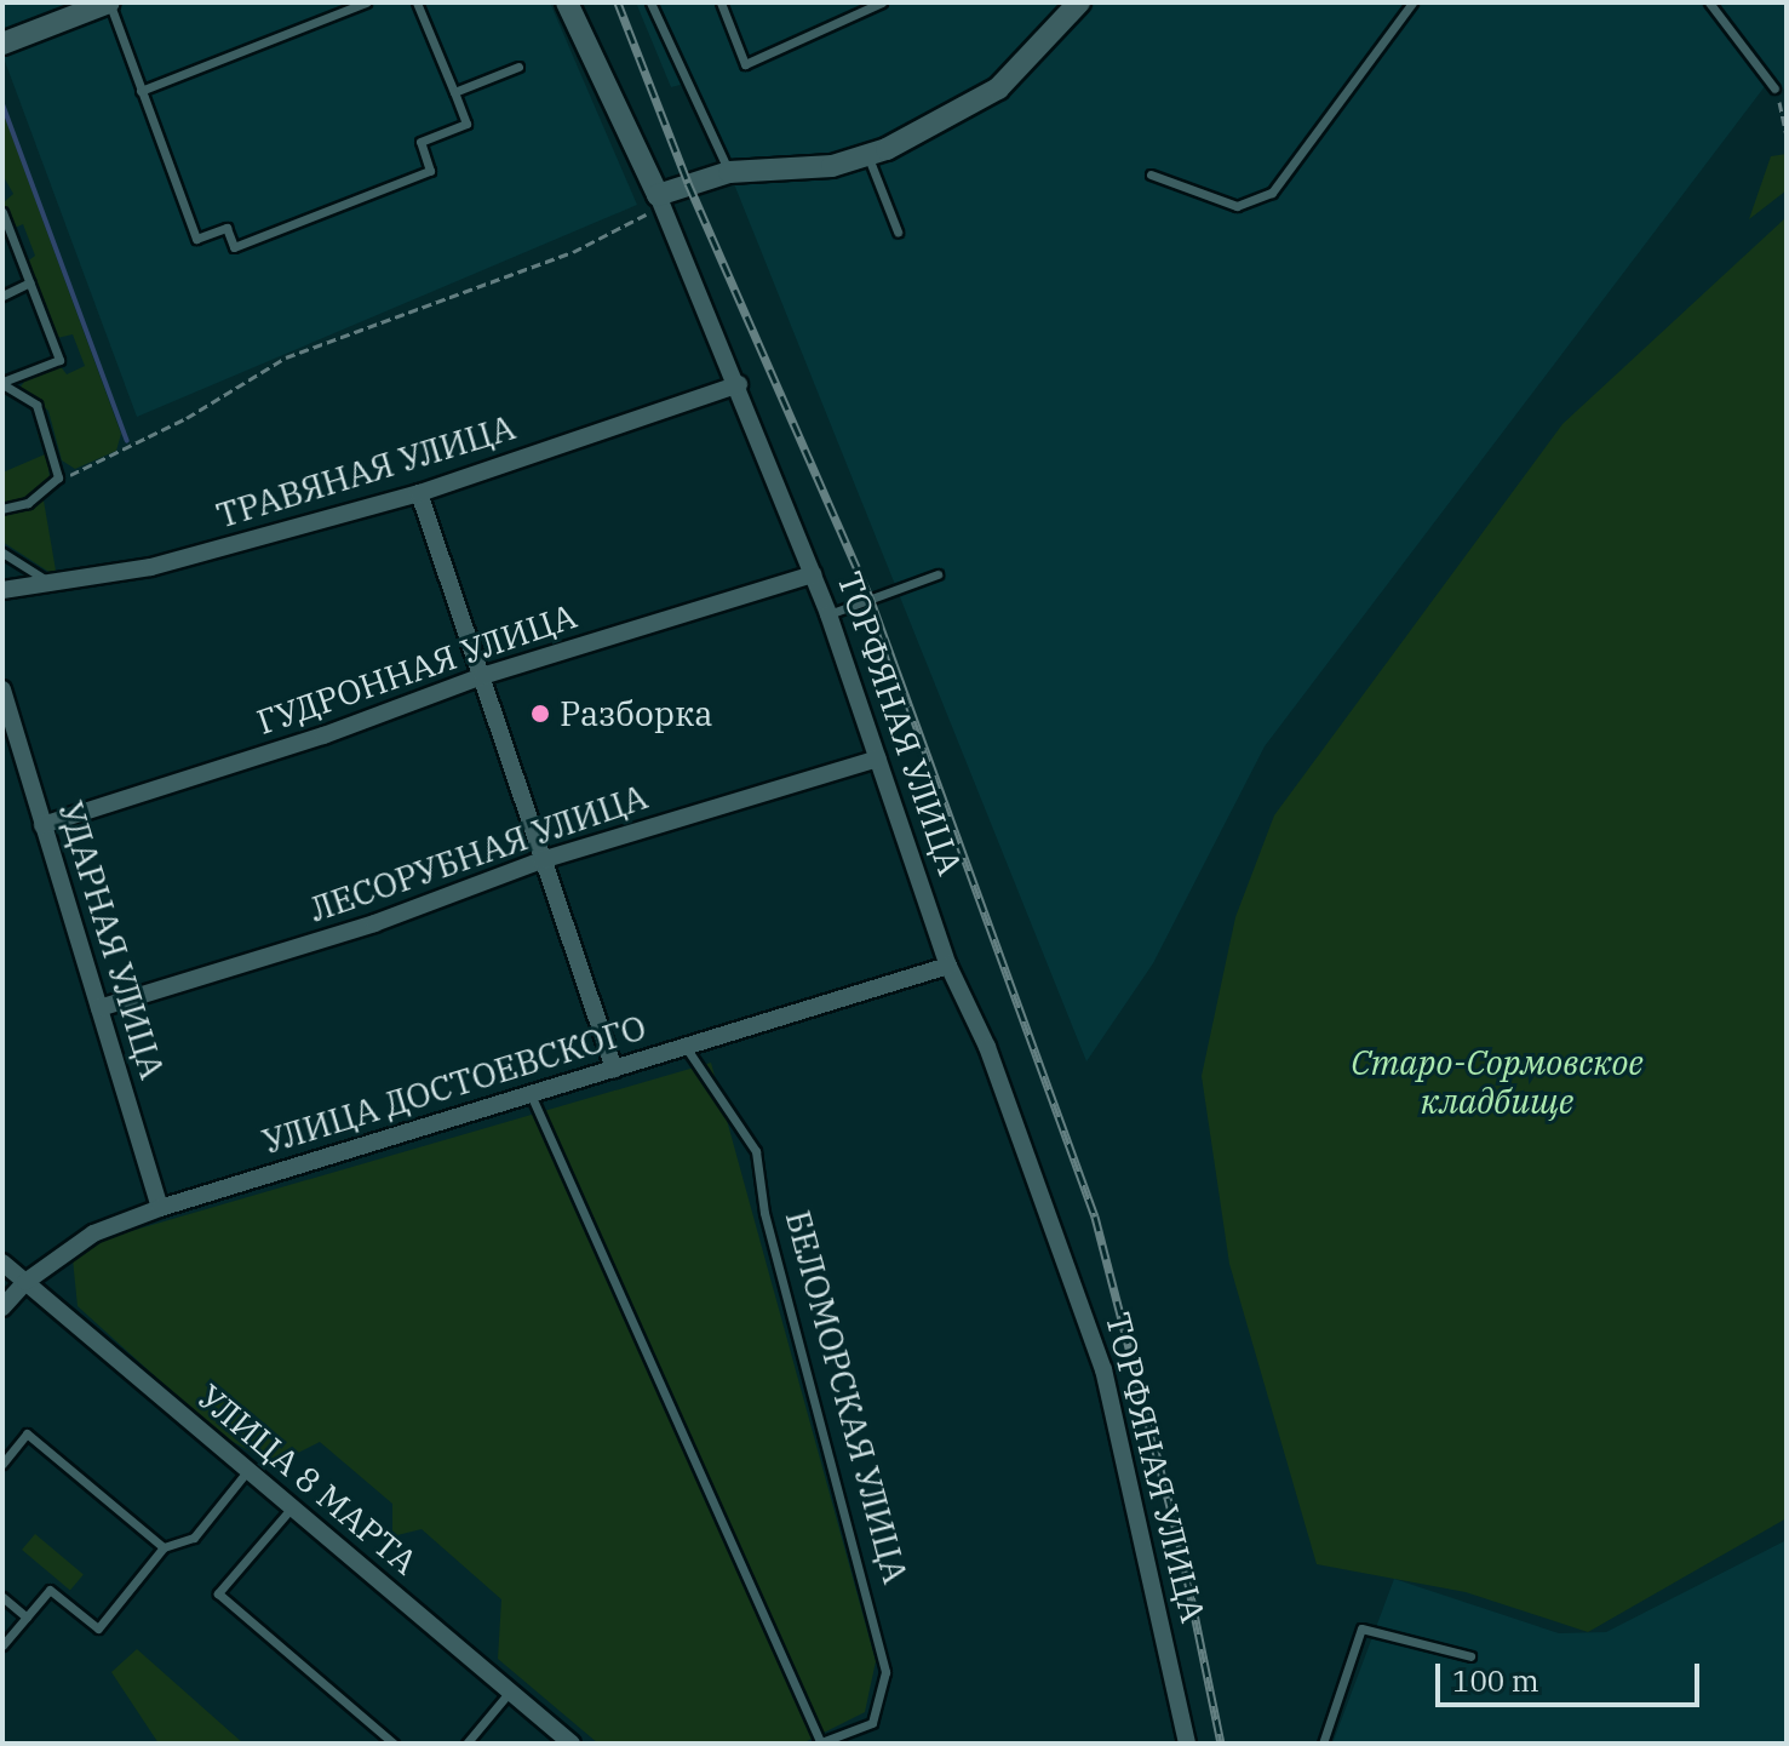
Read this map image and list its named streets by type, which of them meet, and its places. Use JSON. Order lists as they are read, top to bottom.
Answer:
{
  "streets": {
    "street": [
      "ТРАВЯНАЯ УЛИЦА",
      "ГУДРОННАЯ УЛИЦА",
      "ТОРФЯНАЯ УЛИЦА",
      "ЛЕСОРУБНАЯ УЛИЦА",
      "УДАРНАЯ УЛИЦА",
      "УЛИЦА ДОСТОЕВСКОГО",
      "УЛИЦА 8 МАРТА"
    ],
    "lane": ["БЕЛОМОРСКАЯ УЛИЦА"]
  },
  "crossings": [
    ["ТРАВЯНАЯ УЛИЦА", "ТОРФЯНАЯ УЛИЦА"],
    ["ГУДРОННАЯ УЛИЦА", "ТОРФЯНАЯ УЛИЦА"],
    ["ГУДРОННАЯ УЛИЦА", "УДАРНАЯ УЛИЦА"],
    ["ТОРФЯНАЯ УЛИЦА", "ЛЕСОРУБНАЯ УЛИЦА"],
    ["ТОРФЯНАЯ УЛИЦА", "УЛИЦА ДОСТОЕВСКОГО"],
    ["ЛЕСОРУБНАЯ УЛИЦА", "УДАРНАЯ УЛИЦА"],
    ["УДАРНАЯ УЛИЦА", "УЛИЦА ДОСТОЕВСКОГО"],
    ["УЛИЦА ДОСТОЕВСКОГО", "БЕЛОМОРСКАЯ УЛИЦА"],
    ["УЛИЦА ДОСТОЕВСКОГО", "УЛИЦА 8 МАРТА"]
  ],
  "parks": ["Старо-Сормовское кладбище"],
  "places": ["Разборка"],
  "scale_bar": "100 m"
}
